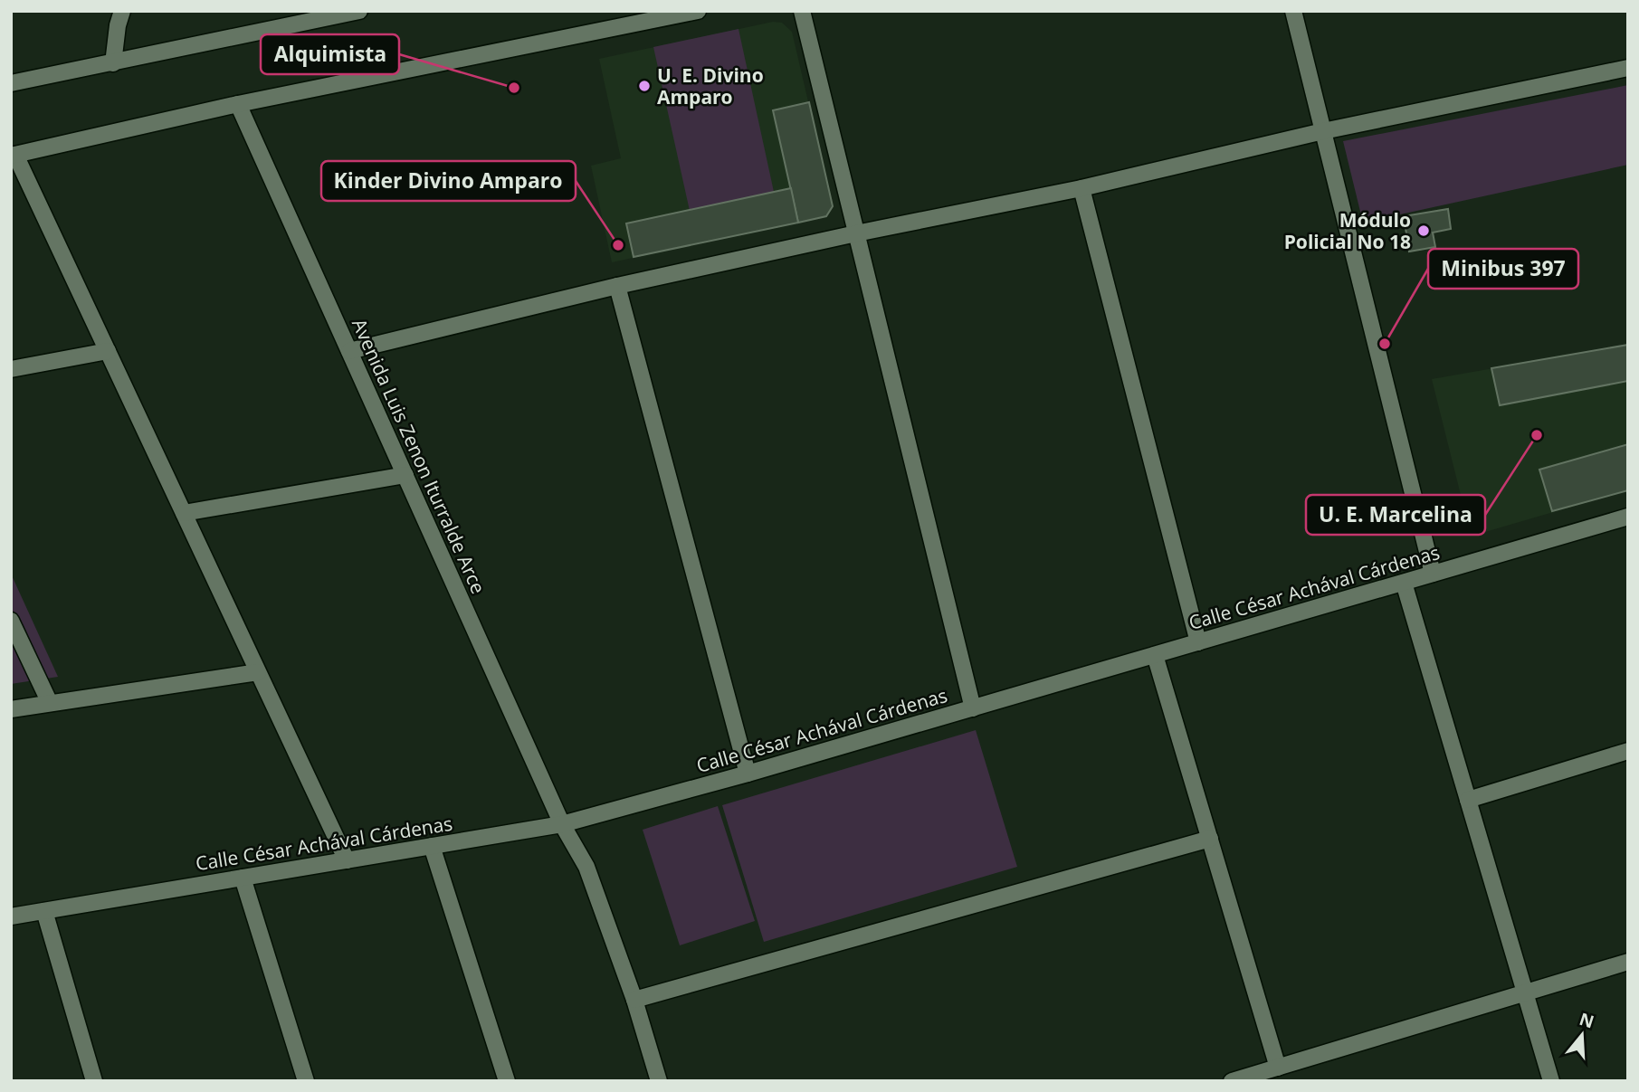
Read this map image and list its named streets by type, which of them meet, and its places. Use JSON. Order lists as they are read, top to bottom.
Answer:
{
  "streets": {
    "street": ["Avenida Luis Zenon Iturralde Arce", "Calle César Achával Cárdenas"]
  },
  "crossings": [
    ["Avenida Luis Zenon Iturralde Arce", "Calle César Achával Cárdenas"]
  ],
  "places": [
    "U. E. Divino Amparo",
    "Alquimista",
    "Módulo Policial No 18",
    "Kinder Divino Amparo",
    "Minibus 397",
    "U. E. Marcelina"
  ],
  "north": "top"
}
